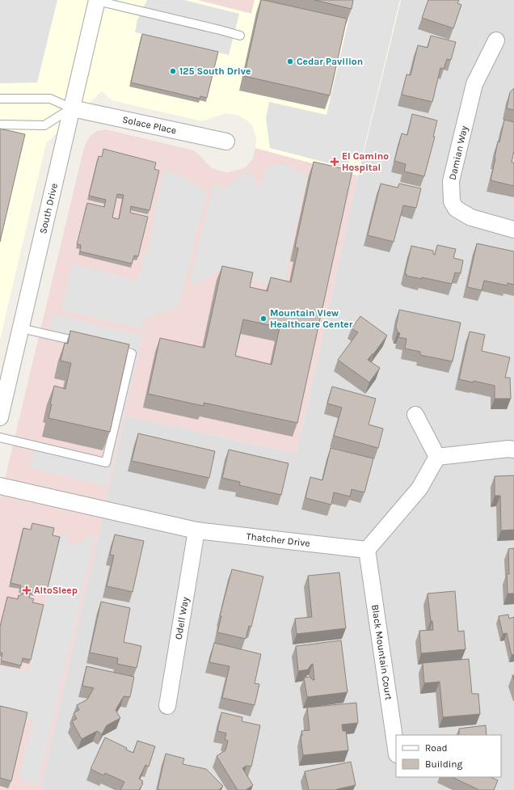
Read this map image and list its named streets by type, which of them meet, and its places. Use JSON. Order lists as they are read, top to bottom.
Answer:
{
  "streets": {
    "street": [
      "Solace Place",
      "Damian Way",
      "South Drive",
      "Thatcher Drive",
      "Odell Way",
      "Black Mountain Court"
    ]
  },
  "crossings": [
    ["Solace Place", "South Drive"],
    ["Thatcher Drive", "Odell Way"],
    ["Thatcher Drive", "Black Mountain Court"]
  ],
  "places": {
    "other": ["Cedar Pavilion", "125 South Drive", "Mountain View Healthcare Center"],
    "health": ["El Camino Hospital", "AltoSleep"]
  },
  "legend": ["Road", "Building"]
}
